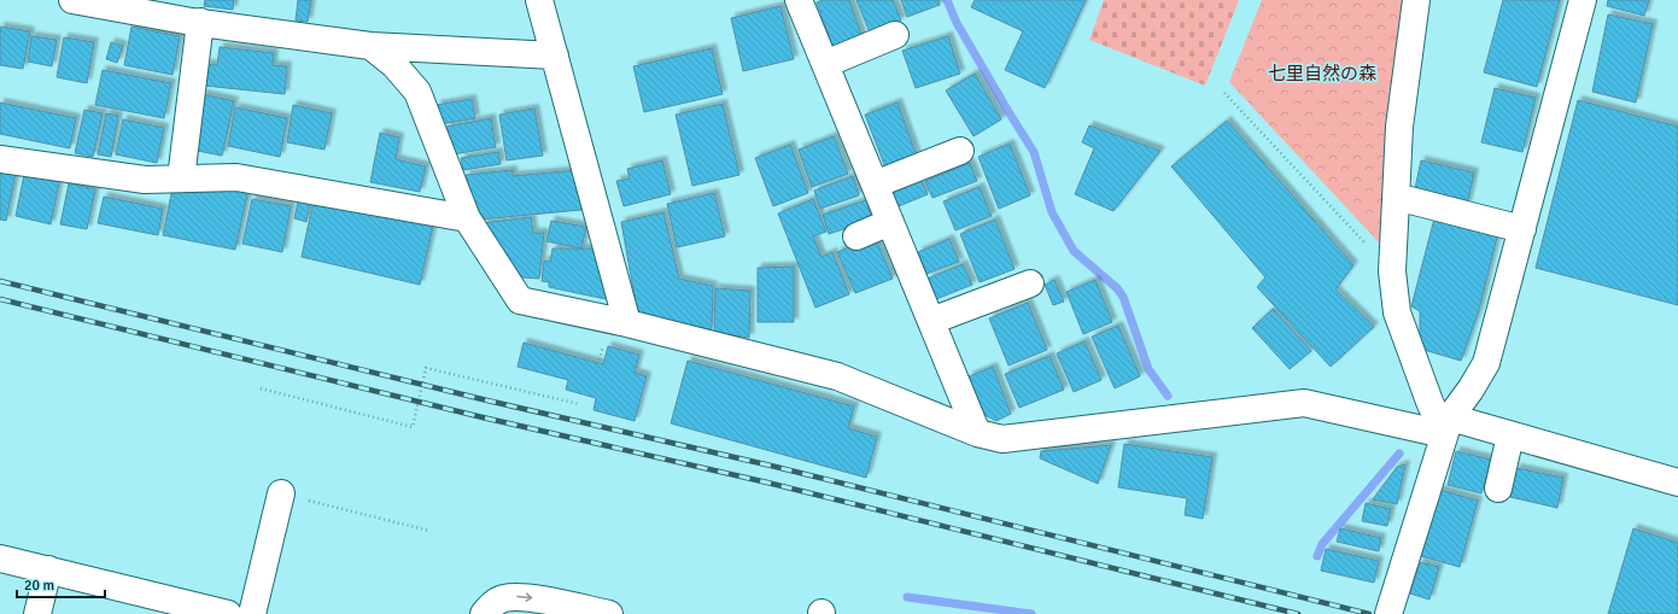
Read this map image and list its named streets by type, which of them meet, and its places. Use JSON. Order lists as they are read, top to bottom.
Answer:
{
  "parks": ["七里自然の森"],
  "scale_bar": "20 m"
}
